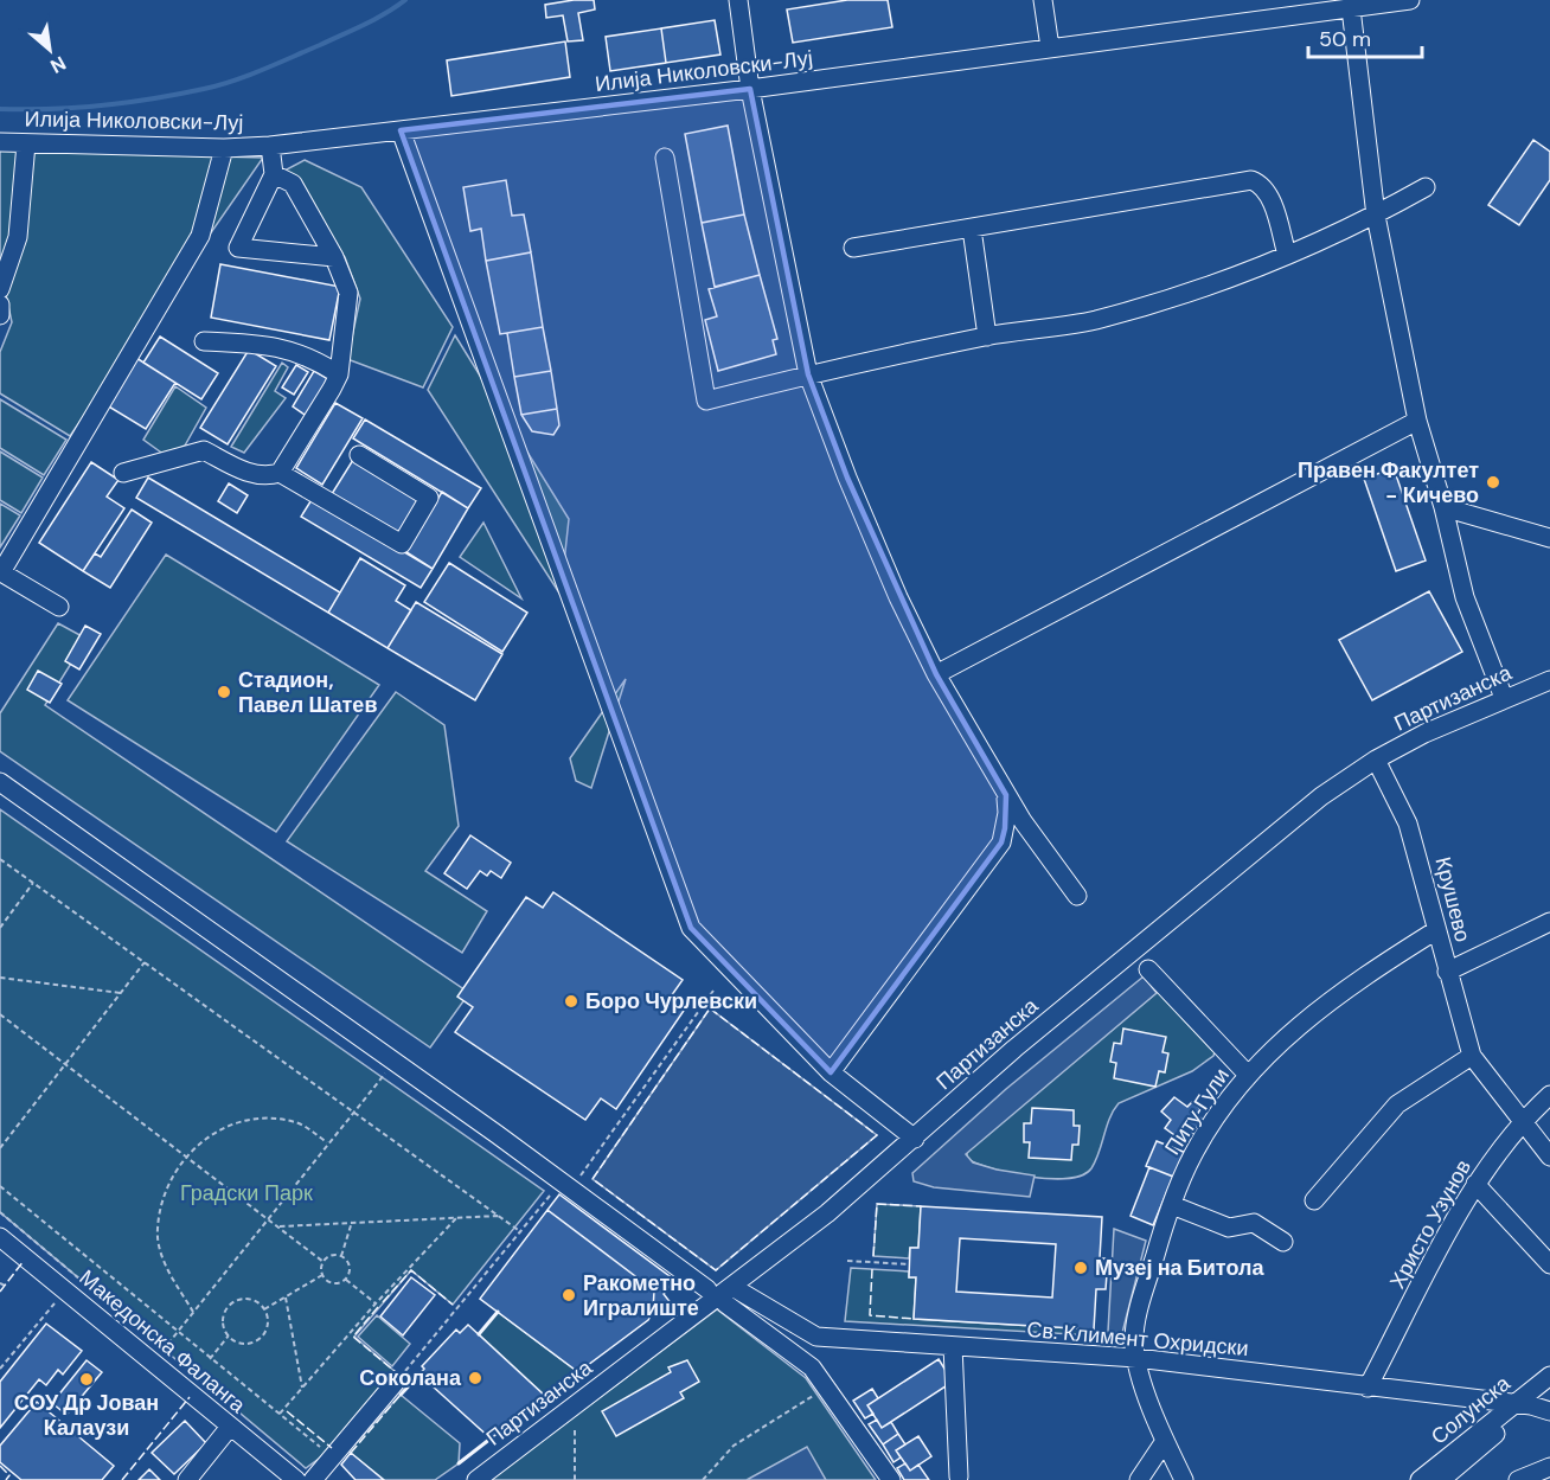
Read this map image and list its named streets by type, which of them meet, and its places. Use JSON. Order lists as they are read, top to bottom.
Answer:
{
  "streets": {
    "street": [
      "Илија Николовски-Луј",
      "Партизанска",
      "Крушево",
      "Питу Гули",
      "Христо Узунов",
      "Св. Климент Охридски",
      "Македонска Фаланга",
      "Солунска"
    ]
  },
  "crossings": [
    ["Партизанска", "Крушево"],
    ["Партизанска", "Св. Климент Охридски"],
    ["Крушево", "Питу Гули"],
    ["Крушево", "Христо Узунов"],
    ["Питу Гули", "Св. Климент Охридски"],
    ["Христо Узунов", "Св. Климент Охридски"],
    ["Св. Климент Охридски", "Солунска"]
  ],
  "parks": ["Градски Парк"],
  "places": [
    "Правен Факултет - Кичево",
    "Стадион, Павел Шатев",
    "Боро Чурлевски",
    "Музеј на Битола",
    "Ракометно Игралиште",
    "Соколана",
    "СОУ Др Јован Калаузи"
  ],
  "scale_bar": "50 m",
  "north": "bottom right"
}
